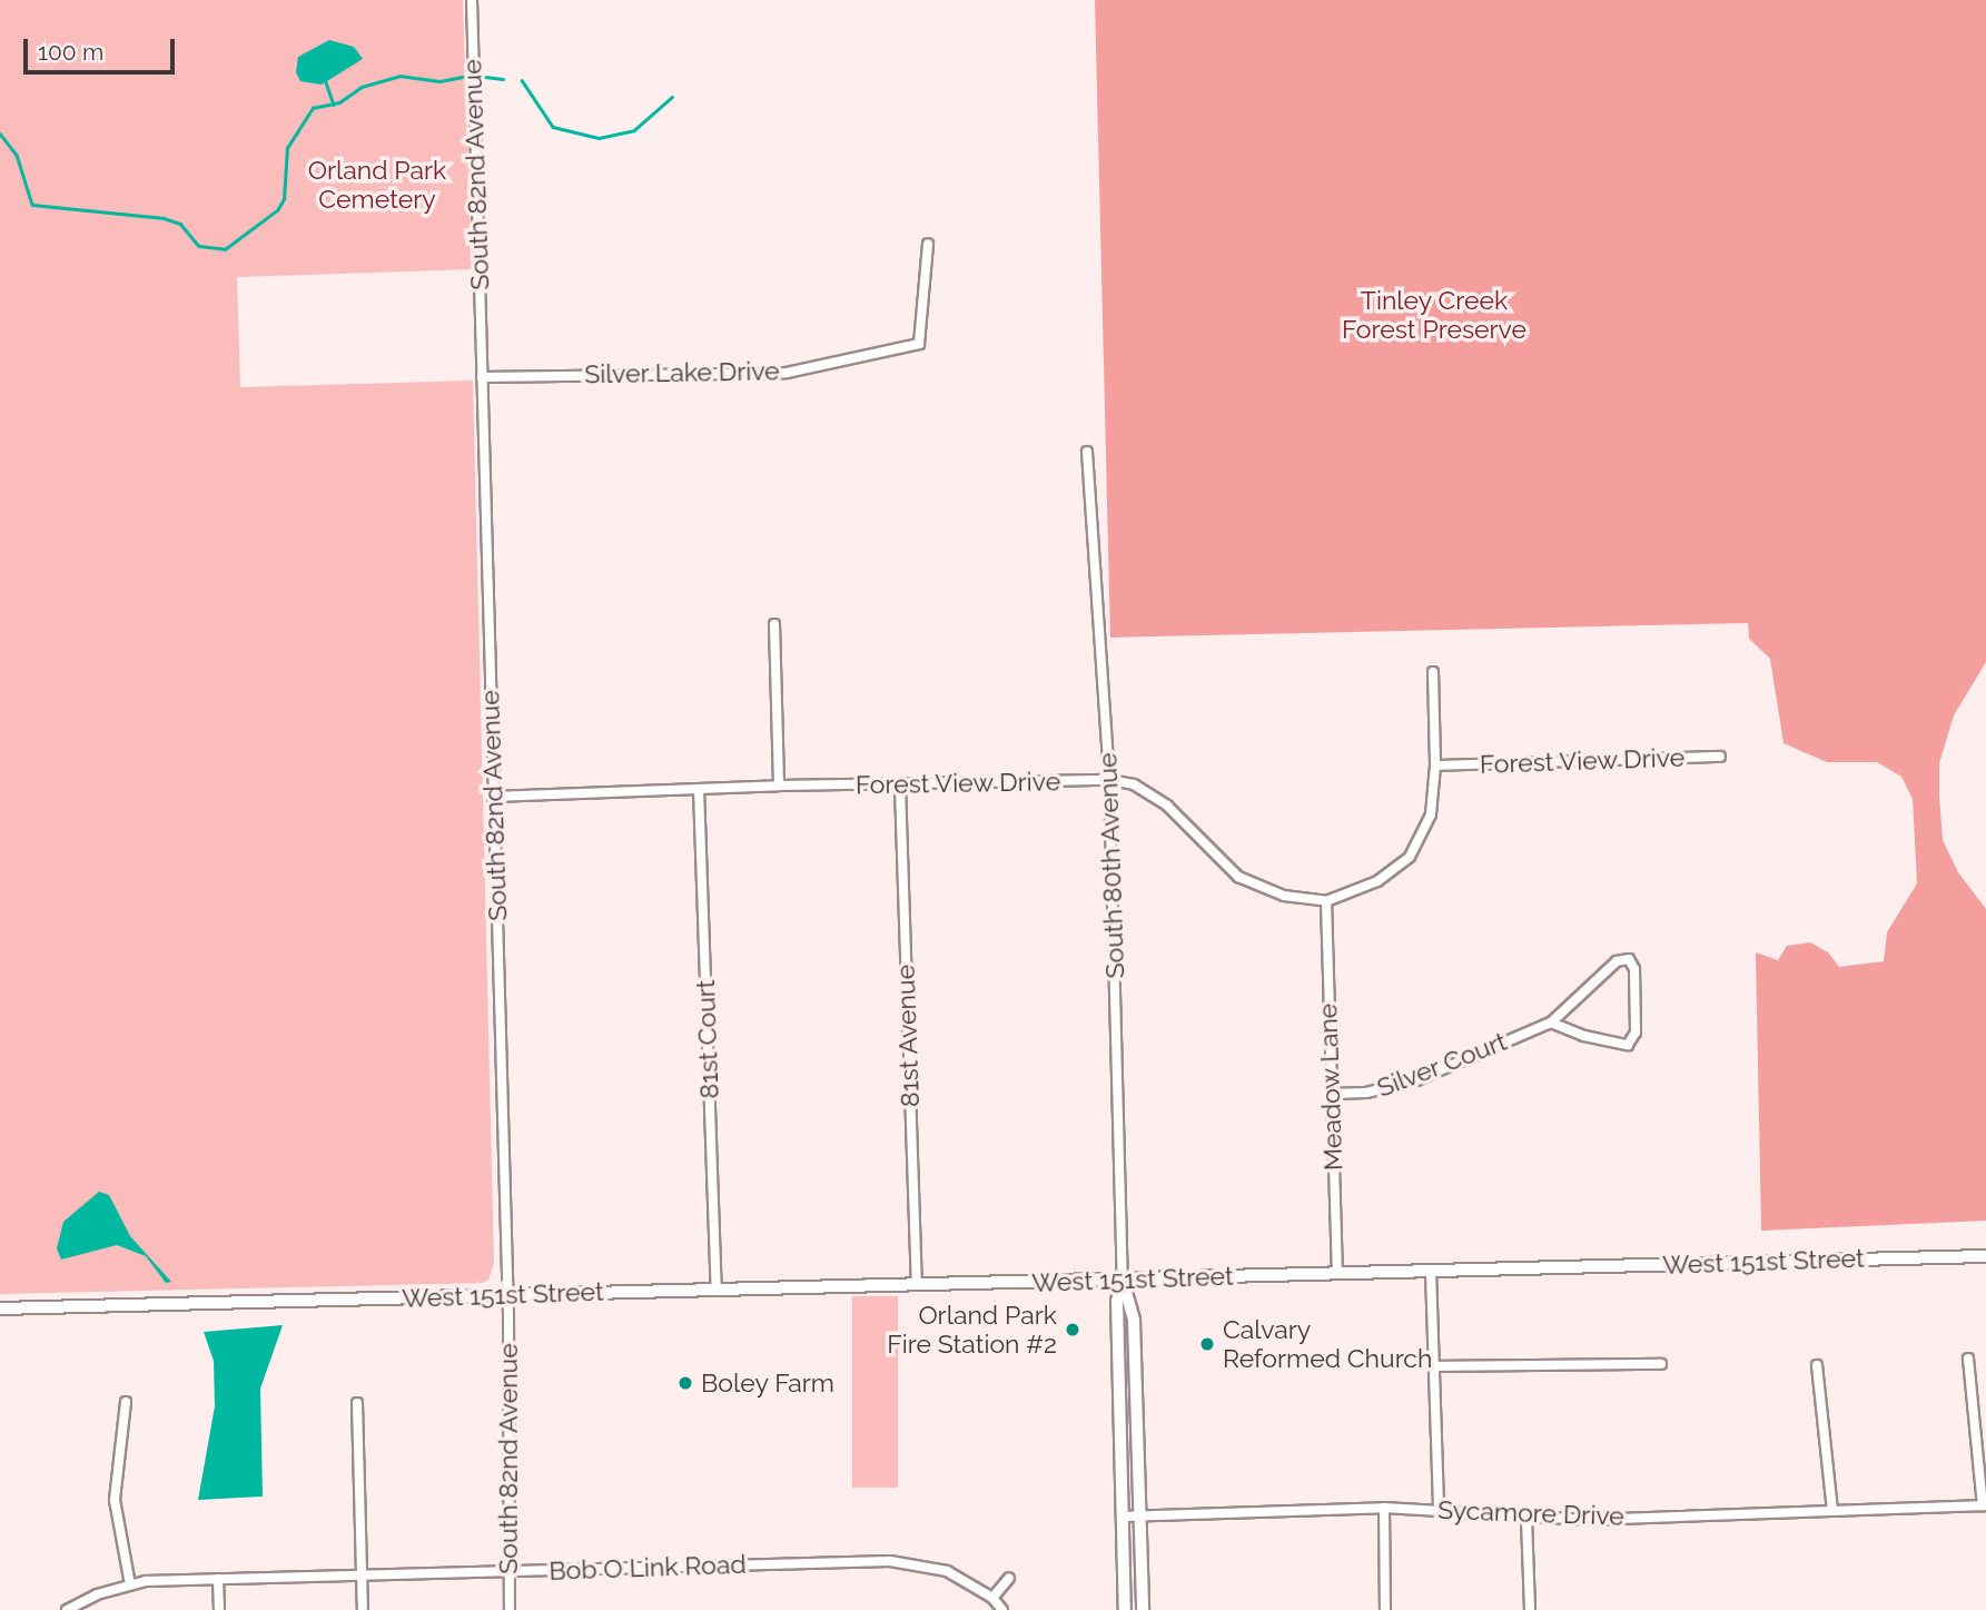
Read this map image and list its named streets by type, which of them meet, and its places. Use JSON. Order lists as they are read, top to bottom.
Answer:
{
  "streets": {
    "street": [
      "South 82nd Avenue",
      "Silver Lake Drive",
      "Forest View Drive",
      "South 80th Avenue",
      "81st Avenue",
      "81st Court",
      "Silver Court",
      "Meadow Lane",
      "West 151st Street",
      "Sycamore Drive",
      "Bob O Link Road"
    ]
  },
  "crossings": [
    ["South 82nd Avenue", "Silver Lake Drive"],
    ["South 82nd Avenue", "Forest View Drive"],
    ["South 82nd Avenue", "West 151st Street"],
    ["South 82nd Avenue", "Bob O Link Road"],
    ["Forest View Drive", "South 80th Avenue"],
    ["Forest View Drive", "81st Avenue"],
    ["Forest View Drive", "81st Court"],
    ["Forest View Drive", "Meadow Lane"],
    ["South 80th Avenue", "West 151st Street"],
    ["South 80th Avenue", "Sycamore Drive"],
    ["81st Avenue", "West 151st Street"],
    ["81st Court", "West 151st Street"],
    ["Silver Court", "Meadow Lane"],
    ["Meadow Lane", "West 151st Street"]
  ],
  "parks": ["Orland Park Cemetery", "Tinley Creek Forest Preserve"],
  "places": ["Orland Park Fire Station #2", "Calvary Reformed Church", "Boley Farm"],
  "scale_bar": "100 m"
}
